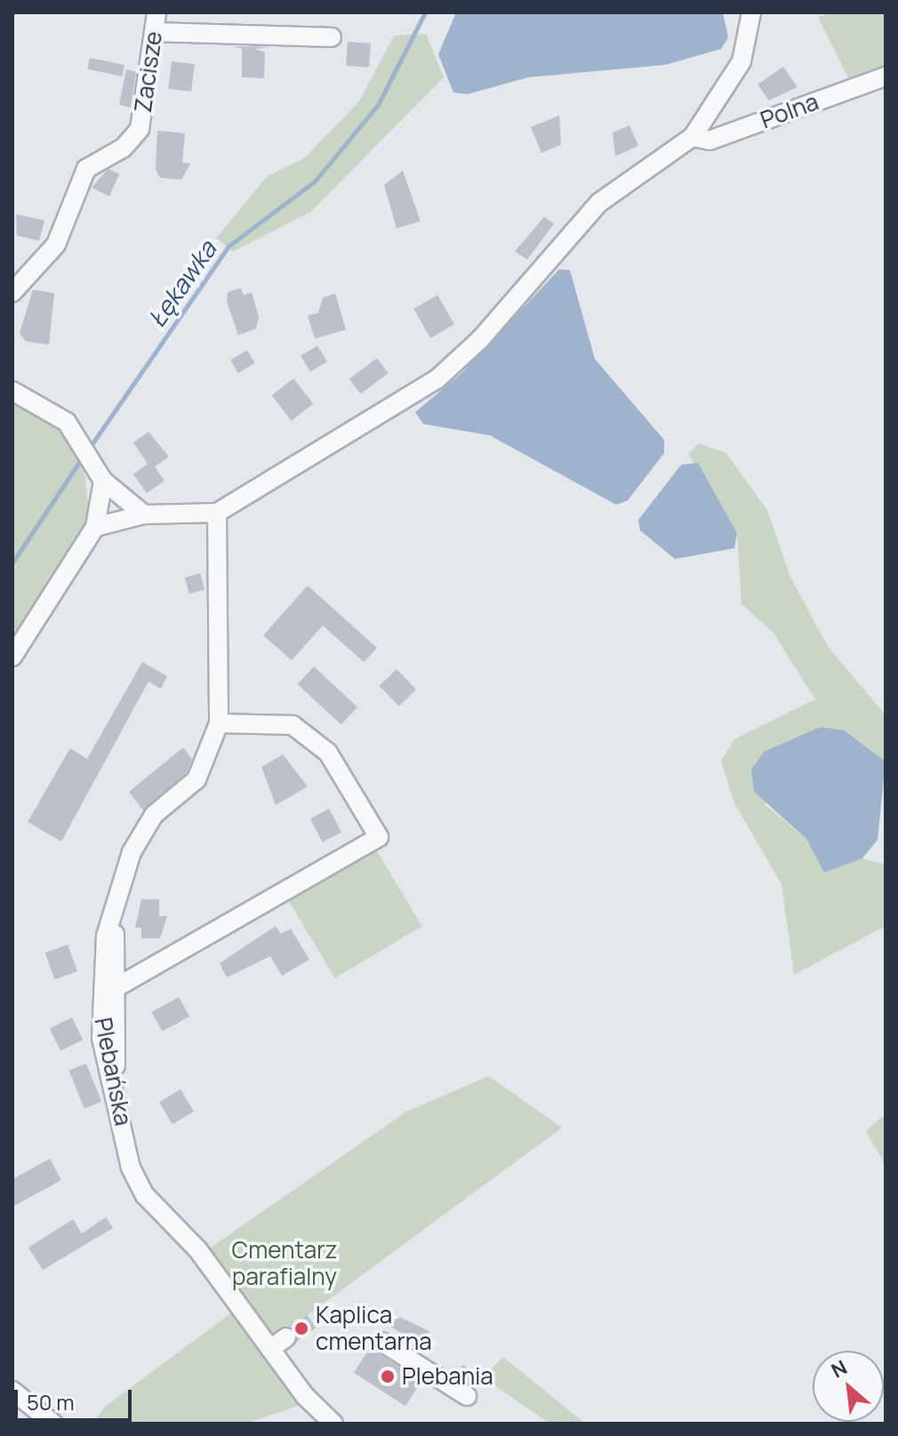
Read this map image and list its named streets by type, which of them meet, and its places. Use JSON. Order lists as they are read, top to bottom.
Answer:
{
  "streets": {
    "street": ["Zacisze", "Polna", "Plebańska"]
  },
  "water": ["Łękawka"],
  "parks": ["Cmentarz parafialny"],
  "places": ["Kaplica cmentarna", "Plebania"],
  "scale_bar": "50 m",
  "north": "top left"
}
